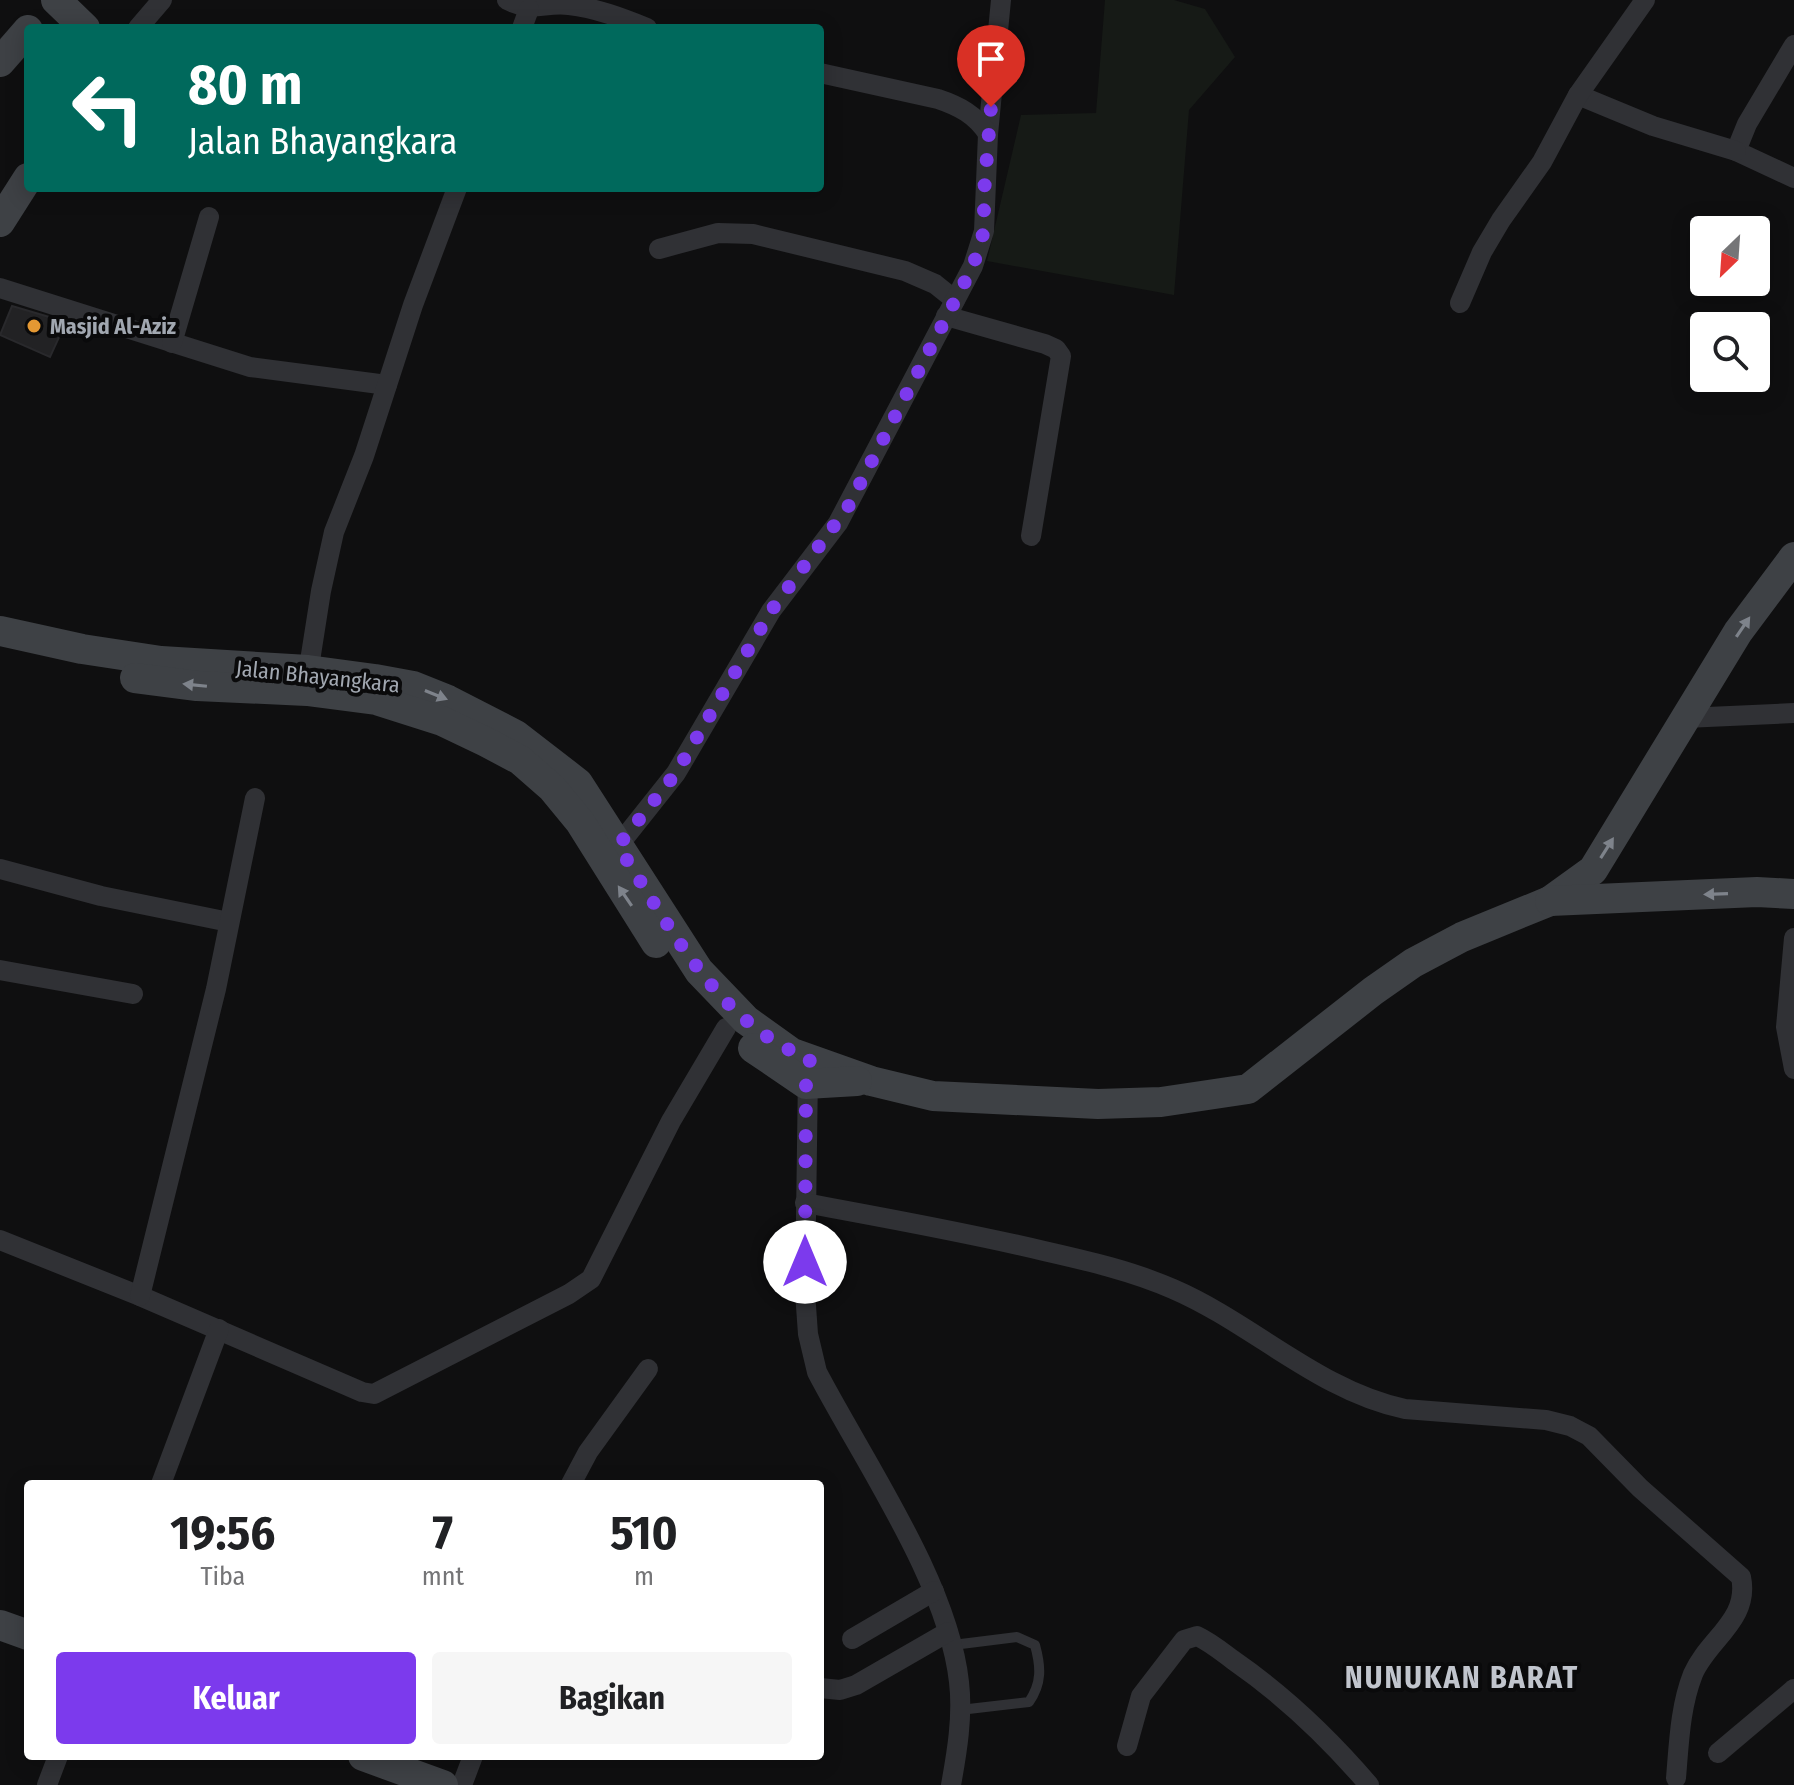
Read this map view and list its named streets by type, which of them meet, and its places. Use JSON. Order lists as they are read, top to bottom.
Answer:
{
  "streets": {
    "main road": ["Jalan Bhayangkara"]
  },
  "districts": ["NUNUKAN BARAT"],
  "places": ["Masjid Al-Aziz"],
  "north": "bottom left",
  "page": {
    "turn": ["80 m", "Jalan Bhayangkara"],
    "eta": [
      "19:56",
      "Tiba",
      "7",
      "mnt",
      "510",
      "m"
    ],
    "buttons": ["Keluar", "Bagikan"]
  }
}
